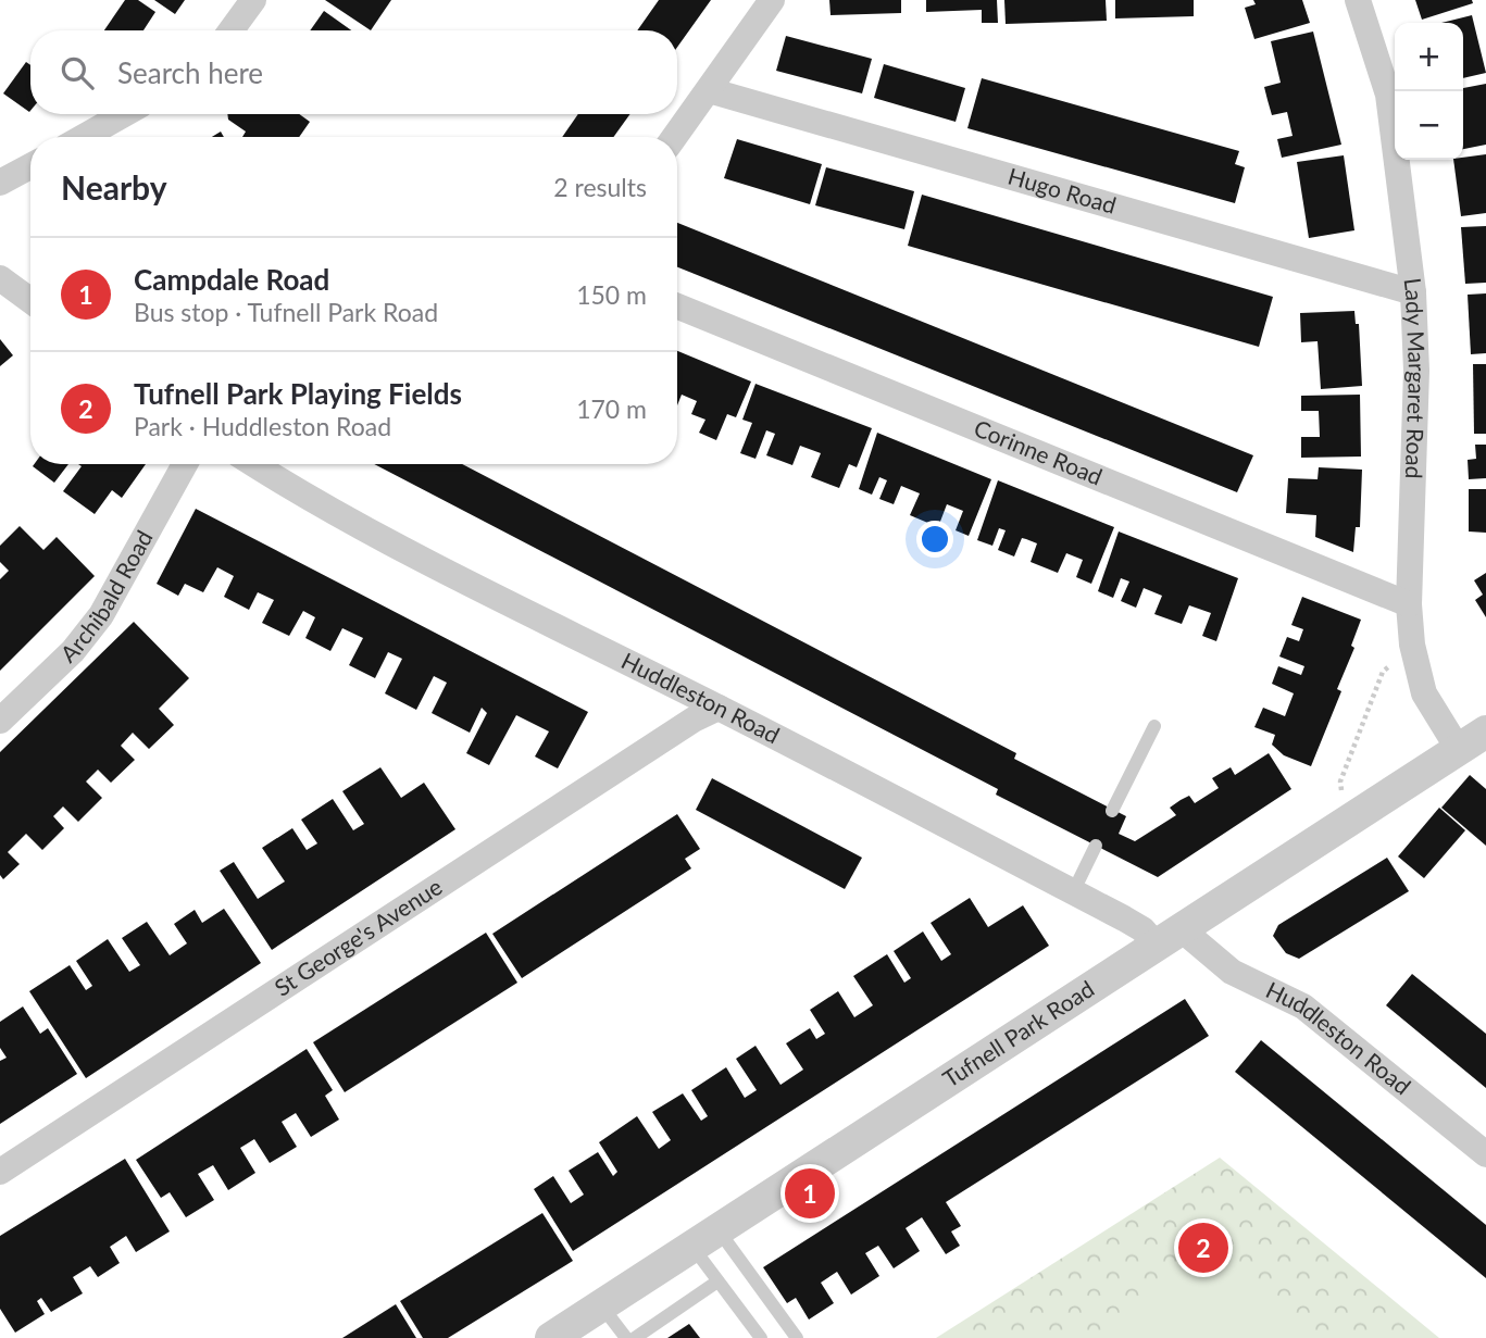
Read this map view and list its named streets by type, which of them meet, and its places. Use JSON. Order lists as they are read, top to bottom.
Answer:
{
  "streets": {
    "street": [
      "Hugo Road",
      "Lady Margaret Road",
      "Corinne Road",
      "Archibald Road",
      "Huddleston Road",
      "St George's Avenue",
      "Tufnell Park Road"
    ]
  },
  "crossings": [
    ["Hugo Road", "Lady Margaret Road"],
    ["Lady Margaret Road", "Corinne Road"],
    ["Lady Margaret Road", "Tufnell Park Road"],
    ["Huddleston Road", "St George's Avenue"],
    ["Huddleston Road", "Tufnell Park Road"]
  ],
  "page": {
    "map_buttons": ["+", "−"],
    "search": "Search here",
    "heading": ["Nearby", "2 results"],
    "list": [
      {
        "mark": "1",
        "name": "Campdale Road",
        "note": "Bus stop · Tufnell Park Road",
        "value": "150 m"
      },
      {
        "mark": "2",
        "name": "Tufnell Park Playing Fields",
        "note": "Park · Huddleston Road",
        "value": "170 m"
      }
    ],
    "pins": ["1", "2"]
  }
}
